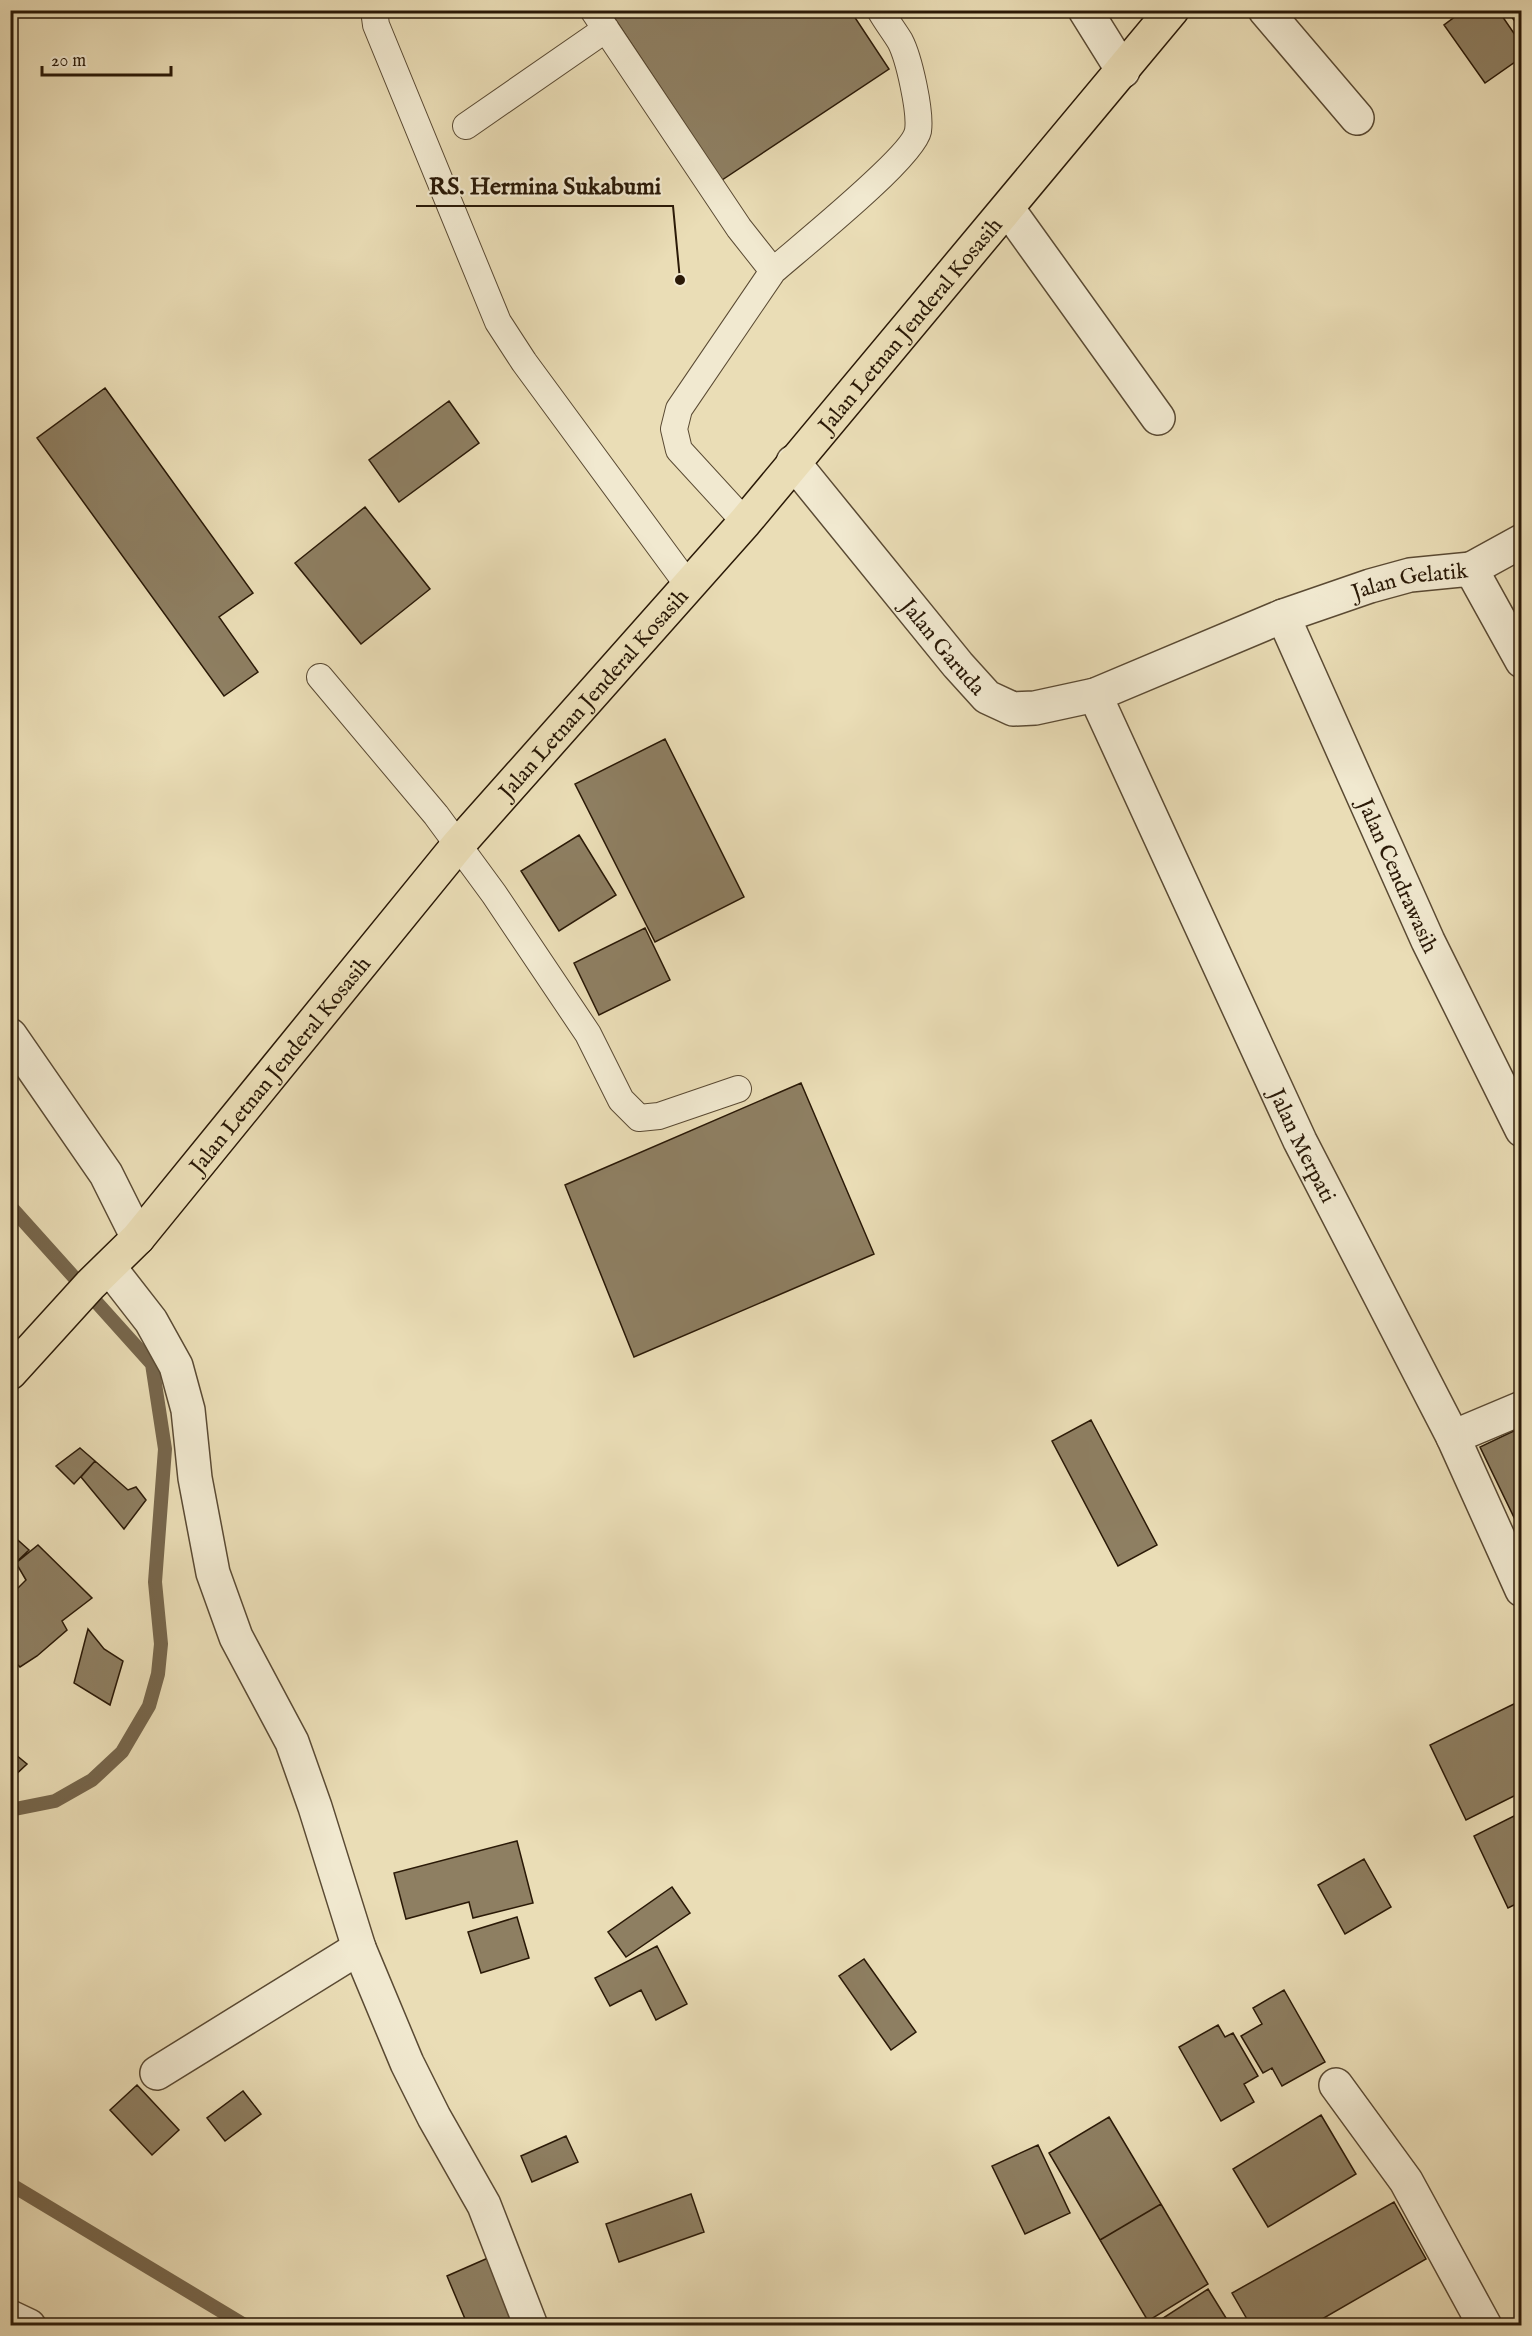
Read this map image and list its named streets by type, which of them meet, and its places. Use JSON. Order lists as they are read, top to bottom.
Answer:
{
  "streets": {
    "highway": ["Jalan Letnan Jenderal Kosasih"],
    "street": [
      "Jalan Gelatik",
      "Jalan Garuda",
      "Jalan Cendrawasih",
      "Jalan Merpati"
    ]
  },
  "crossings": [
    ["Jalan Letnan Jenderal Kosasih", "Jalan Garuda"],
    ["Jalan Gelatik", "Jalan Garuda"],
    ["Jalan Gelatik", "Jalan Cendrawasih"],
    ["Jalan Garuda", "Jalan Cendrawasih"],
    ["Jalan Garuda", "Jalan Merpati"]
  ],
  "places": ["RS. Hermina Sukabumi"],
  "scale_bar": "20 m"
}
